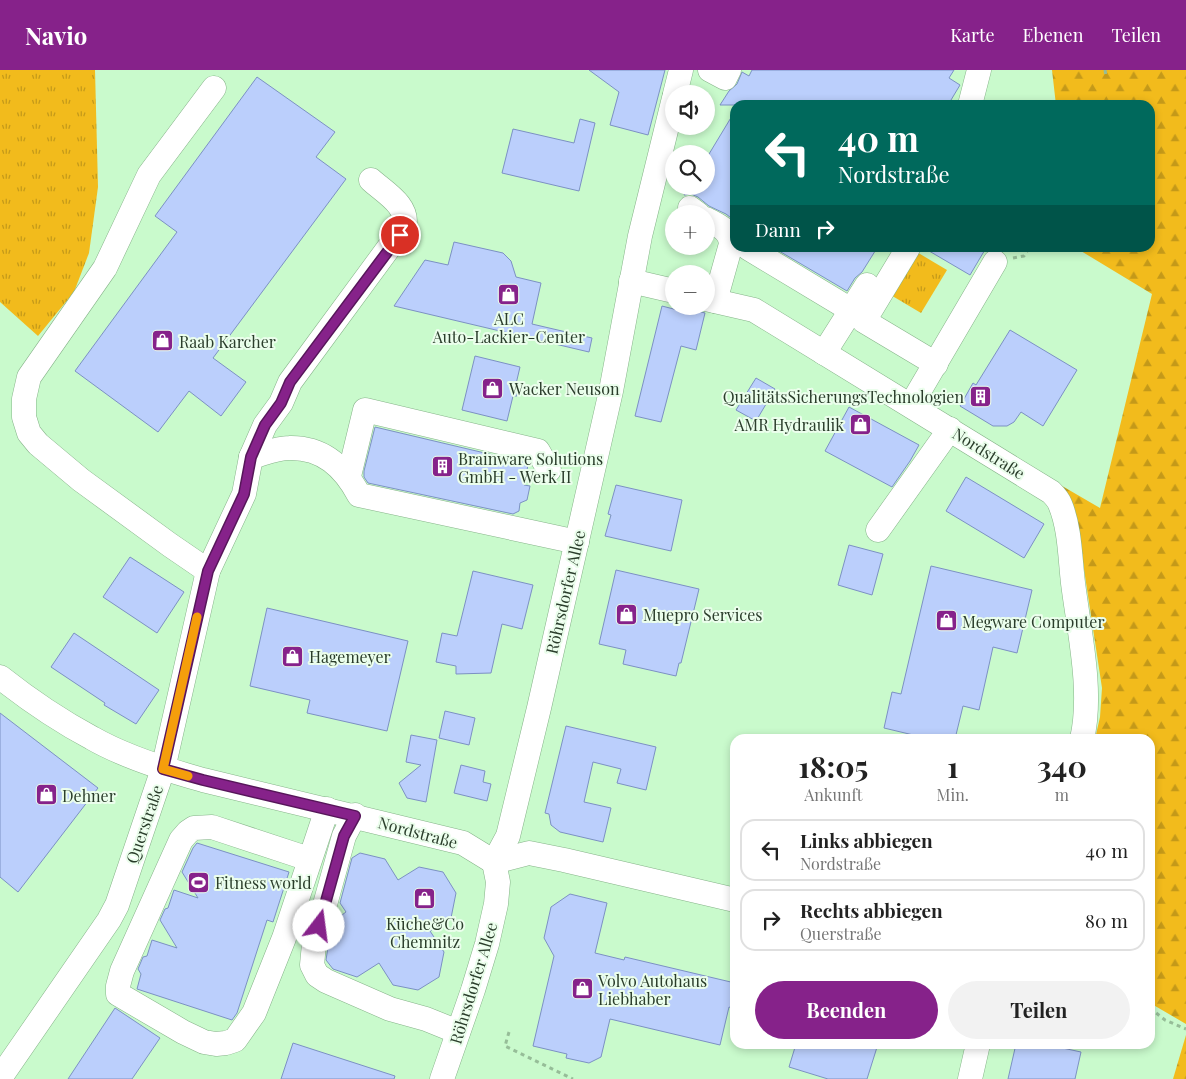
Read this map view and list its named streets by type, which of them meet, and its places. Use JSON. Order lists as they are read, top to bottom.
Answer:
{
  "streets": {
    "street": ["Nordstraße", "Röhrsdorfer Allee", "Querstraße"]
  },
  "crossings": [
    ["Nordstraße", "Röhrsdorfer Allee"],
    ["Nordstraße", "Querstraße"]
  ],
  "places": {
    "shop": [
      "ALC Auto-Lackier-Center",
      "Raab Karcher",
      "Wacker Neuson",
      "AMR Hydraulik",
      "Muepro Services",
      "Megware Computer",
      "Hagemeyer",
      "Dehner",
      "Küche&Co Chemnitz",
      "Volvo Autohaus Liebhaber"
    ],
    "building": ["QualitätsSicherungsTechnologien", "Brainware Solutions GmbH - Werk II"],
    "sports": ["Fitness world"]
  },
  "page": {
    "header": "Navio",
    "nav": ["Karte", "Ebenen", "Teilen"],
    "map_buttons": ["+", "−"],
    "turn": ["40 m", "Nordstraße"],
    "then": "Dann",
    "eta": [
      "18:05",
      "Ankunft",
      "1",
      "Min.",
      "340",
      "m"
    ],
    "list": [
      {
        "name": "Links abbiegen",
        "note": "Nordstraße",
        "value": "40 m"
      },
      {
        "name": "Rechts abbiegen",
        "note": "Querstraße",
        "value": "80 m"
      }
    ],
    "buttons": ["Beenden", "Teilen"]
  }
}
